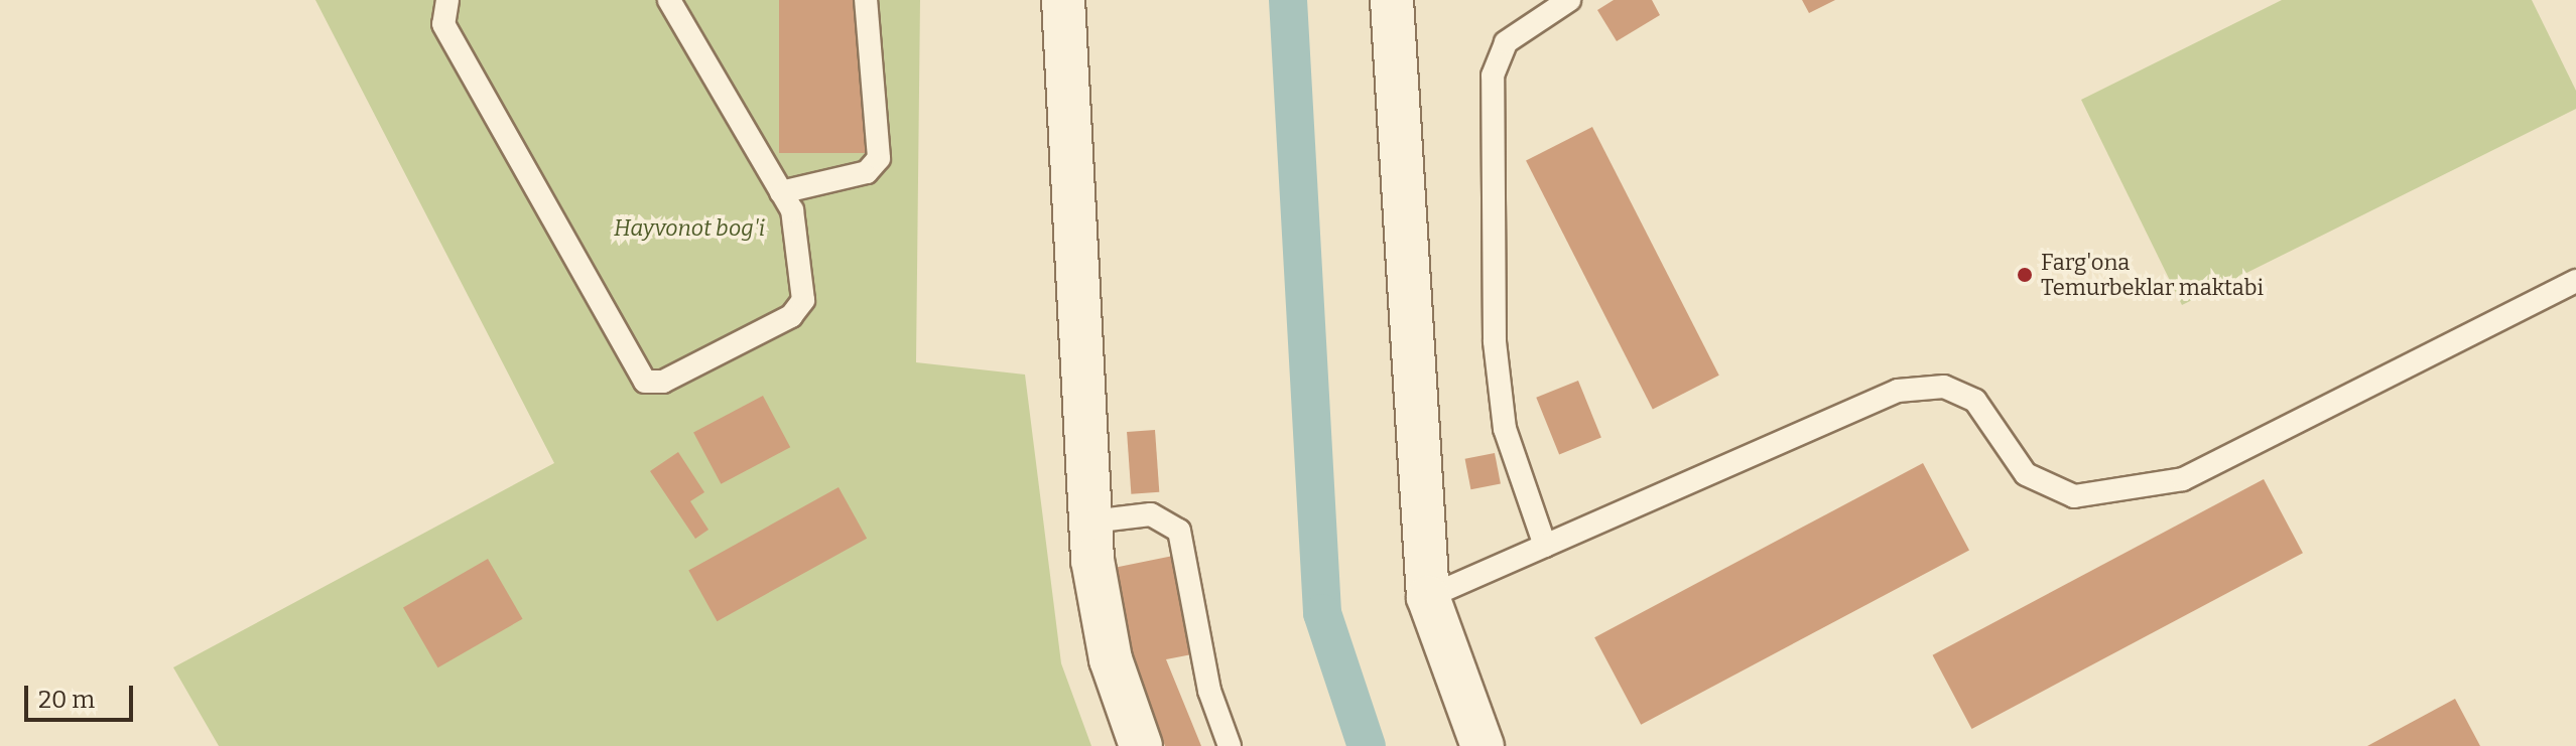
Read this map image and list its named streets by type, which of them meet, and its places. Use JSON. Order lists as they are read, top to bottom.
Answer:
{
  "parks": ["Hayvonot bog'i"],
  "places": ["Farg'ona Temurbeklar maktabi"],
  "scale_bar": "20 m"
}
